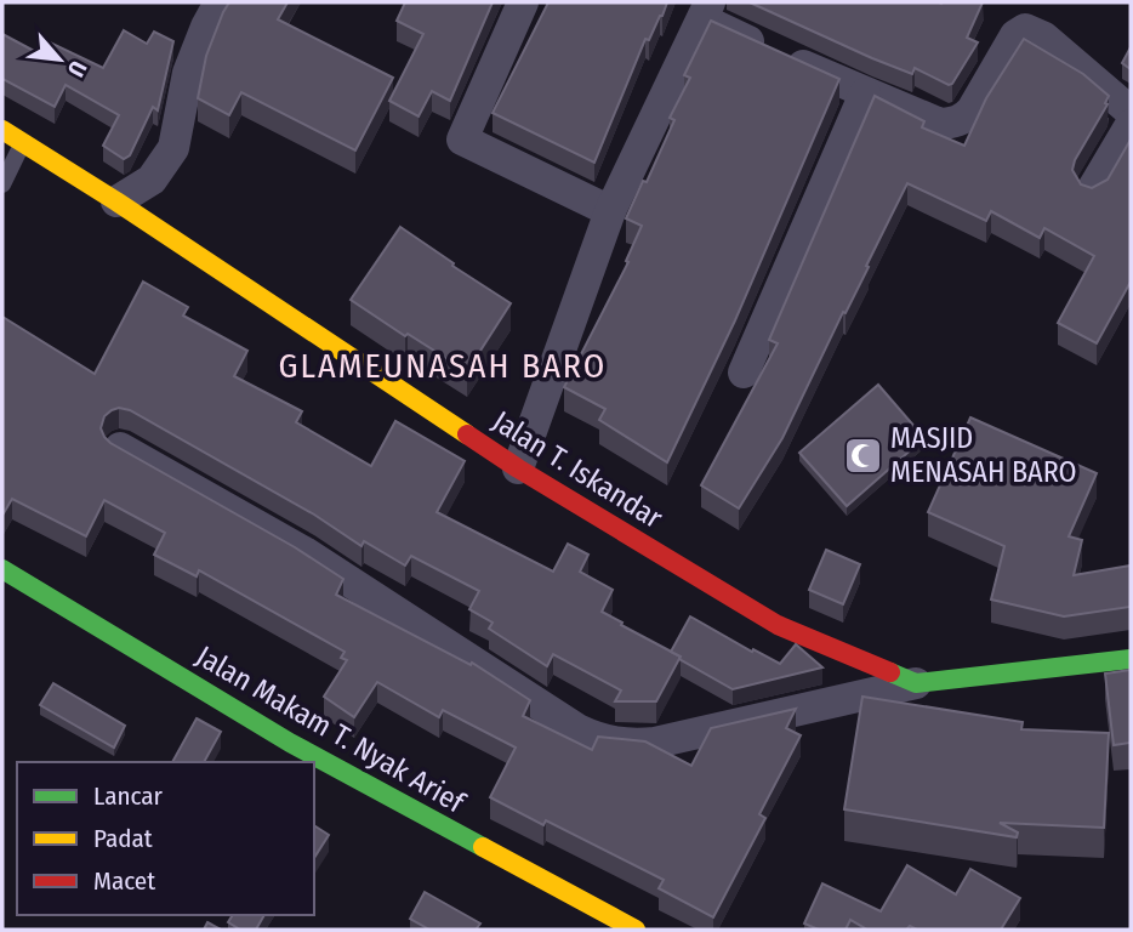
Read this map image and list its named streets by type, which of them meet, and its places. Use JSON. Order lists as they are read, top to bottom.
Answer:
{
  "streets": {
    "street": ["Jalan T. Iskandar", "Jalan Makam T. Nyak Arief"]
  },
  "districts": ["GLAMEUNASAH BARO"],
  "places": {
    "mosque": ["MASJID MENASAH BARO"]
  },
  "legend": ["Lancar", "Padat", "Macet"],
  "north": "bottom right"
}
